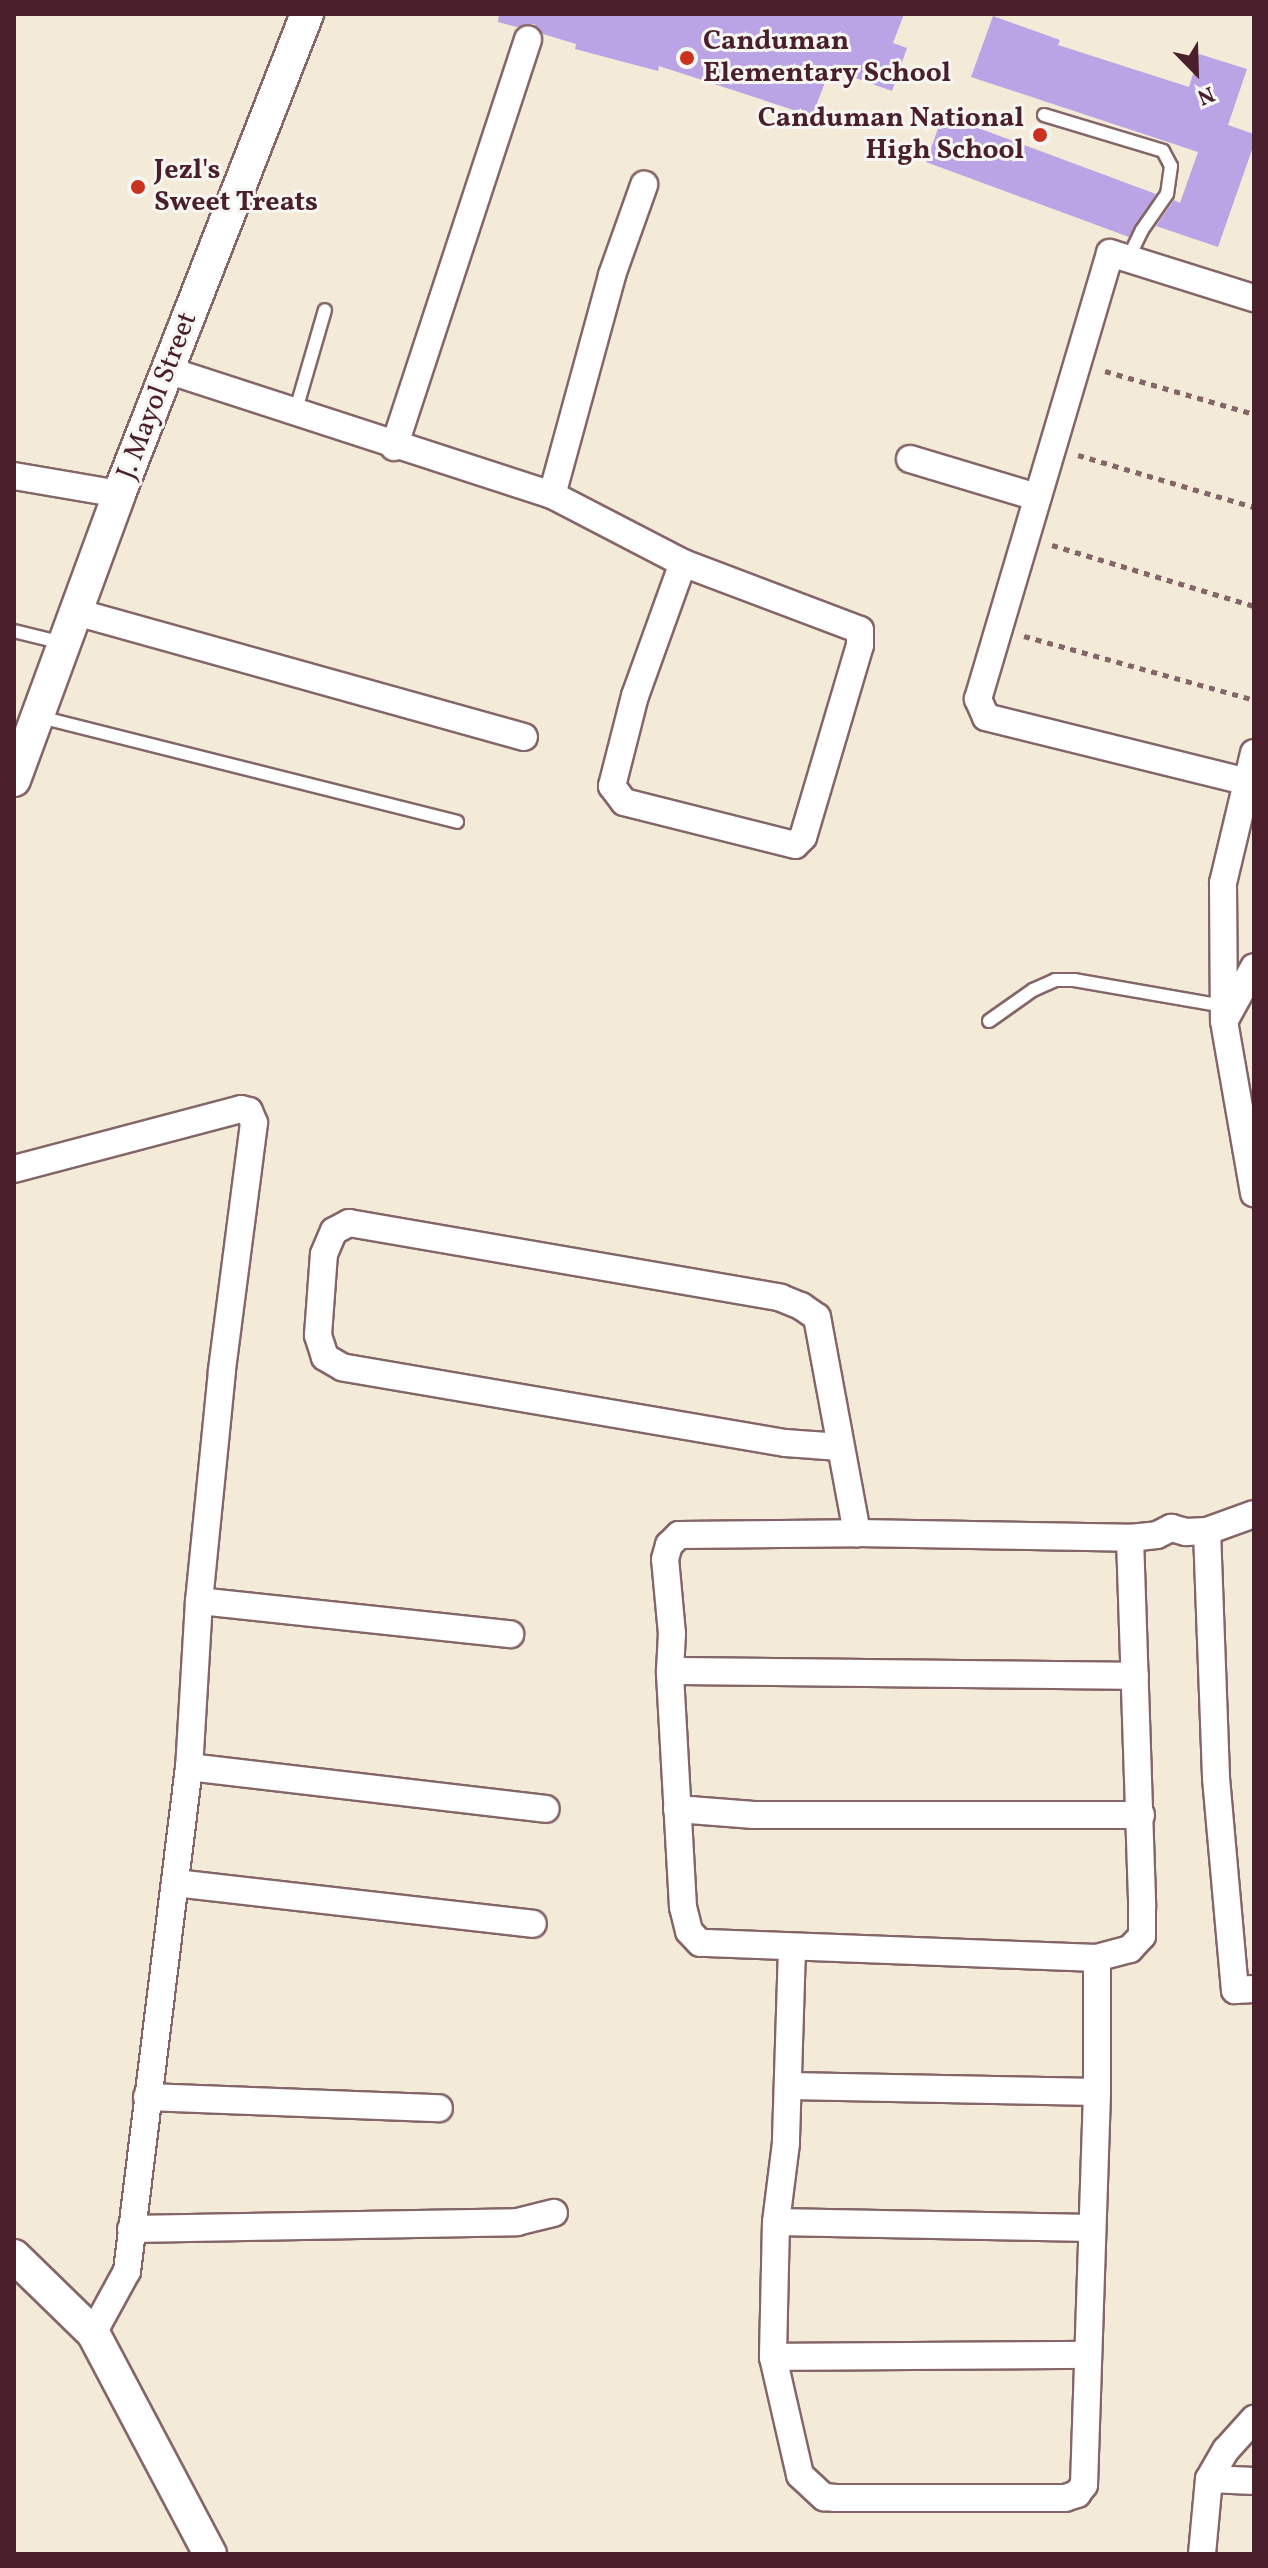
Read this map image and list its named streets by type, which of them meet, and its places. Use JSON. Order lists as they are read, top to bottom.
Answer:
{
  "streets": {
    "street": ["J. Mayol Street"]
  },
  "places": ["Canduman Elementary School", "Canduman National High School", "Jezl's Sweet Treats"],
  "north": "bottom right"
}
